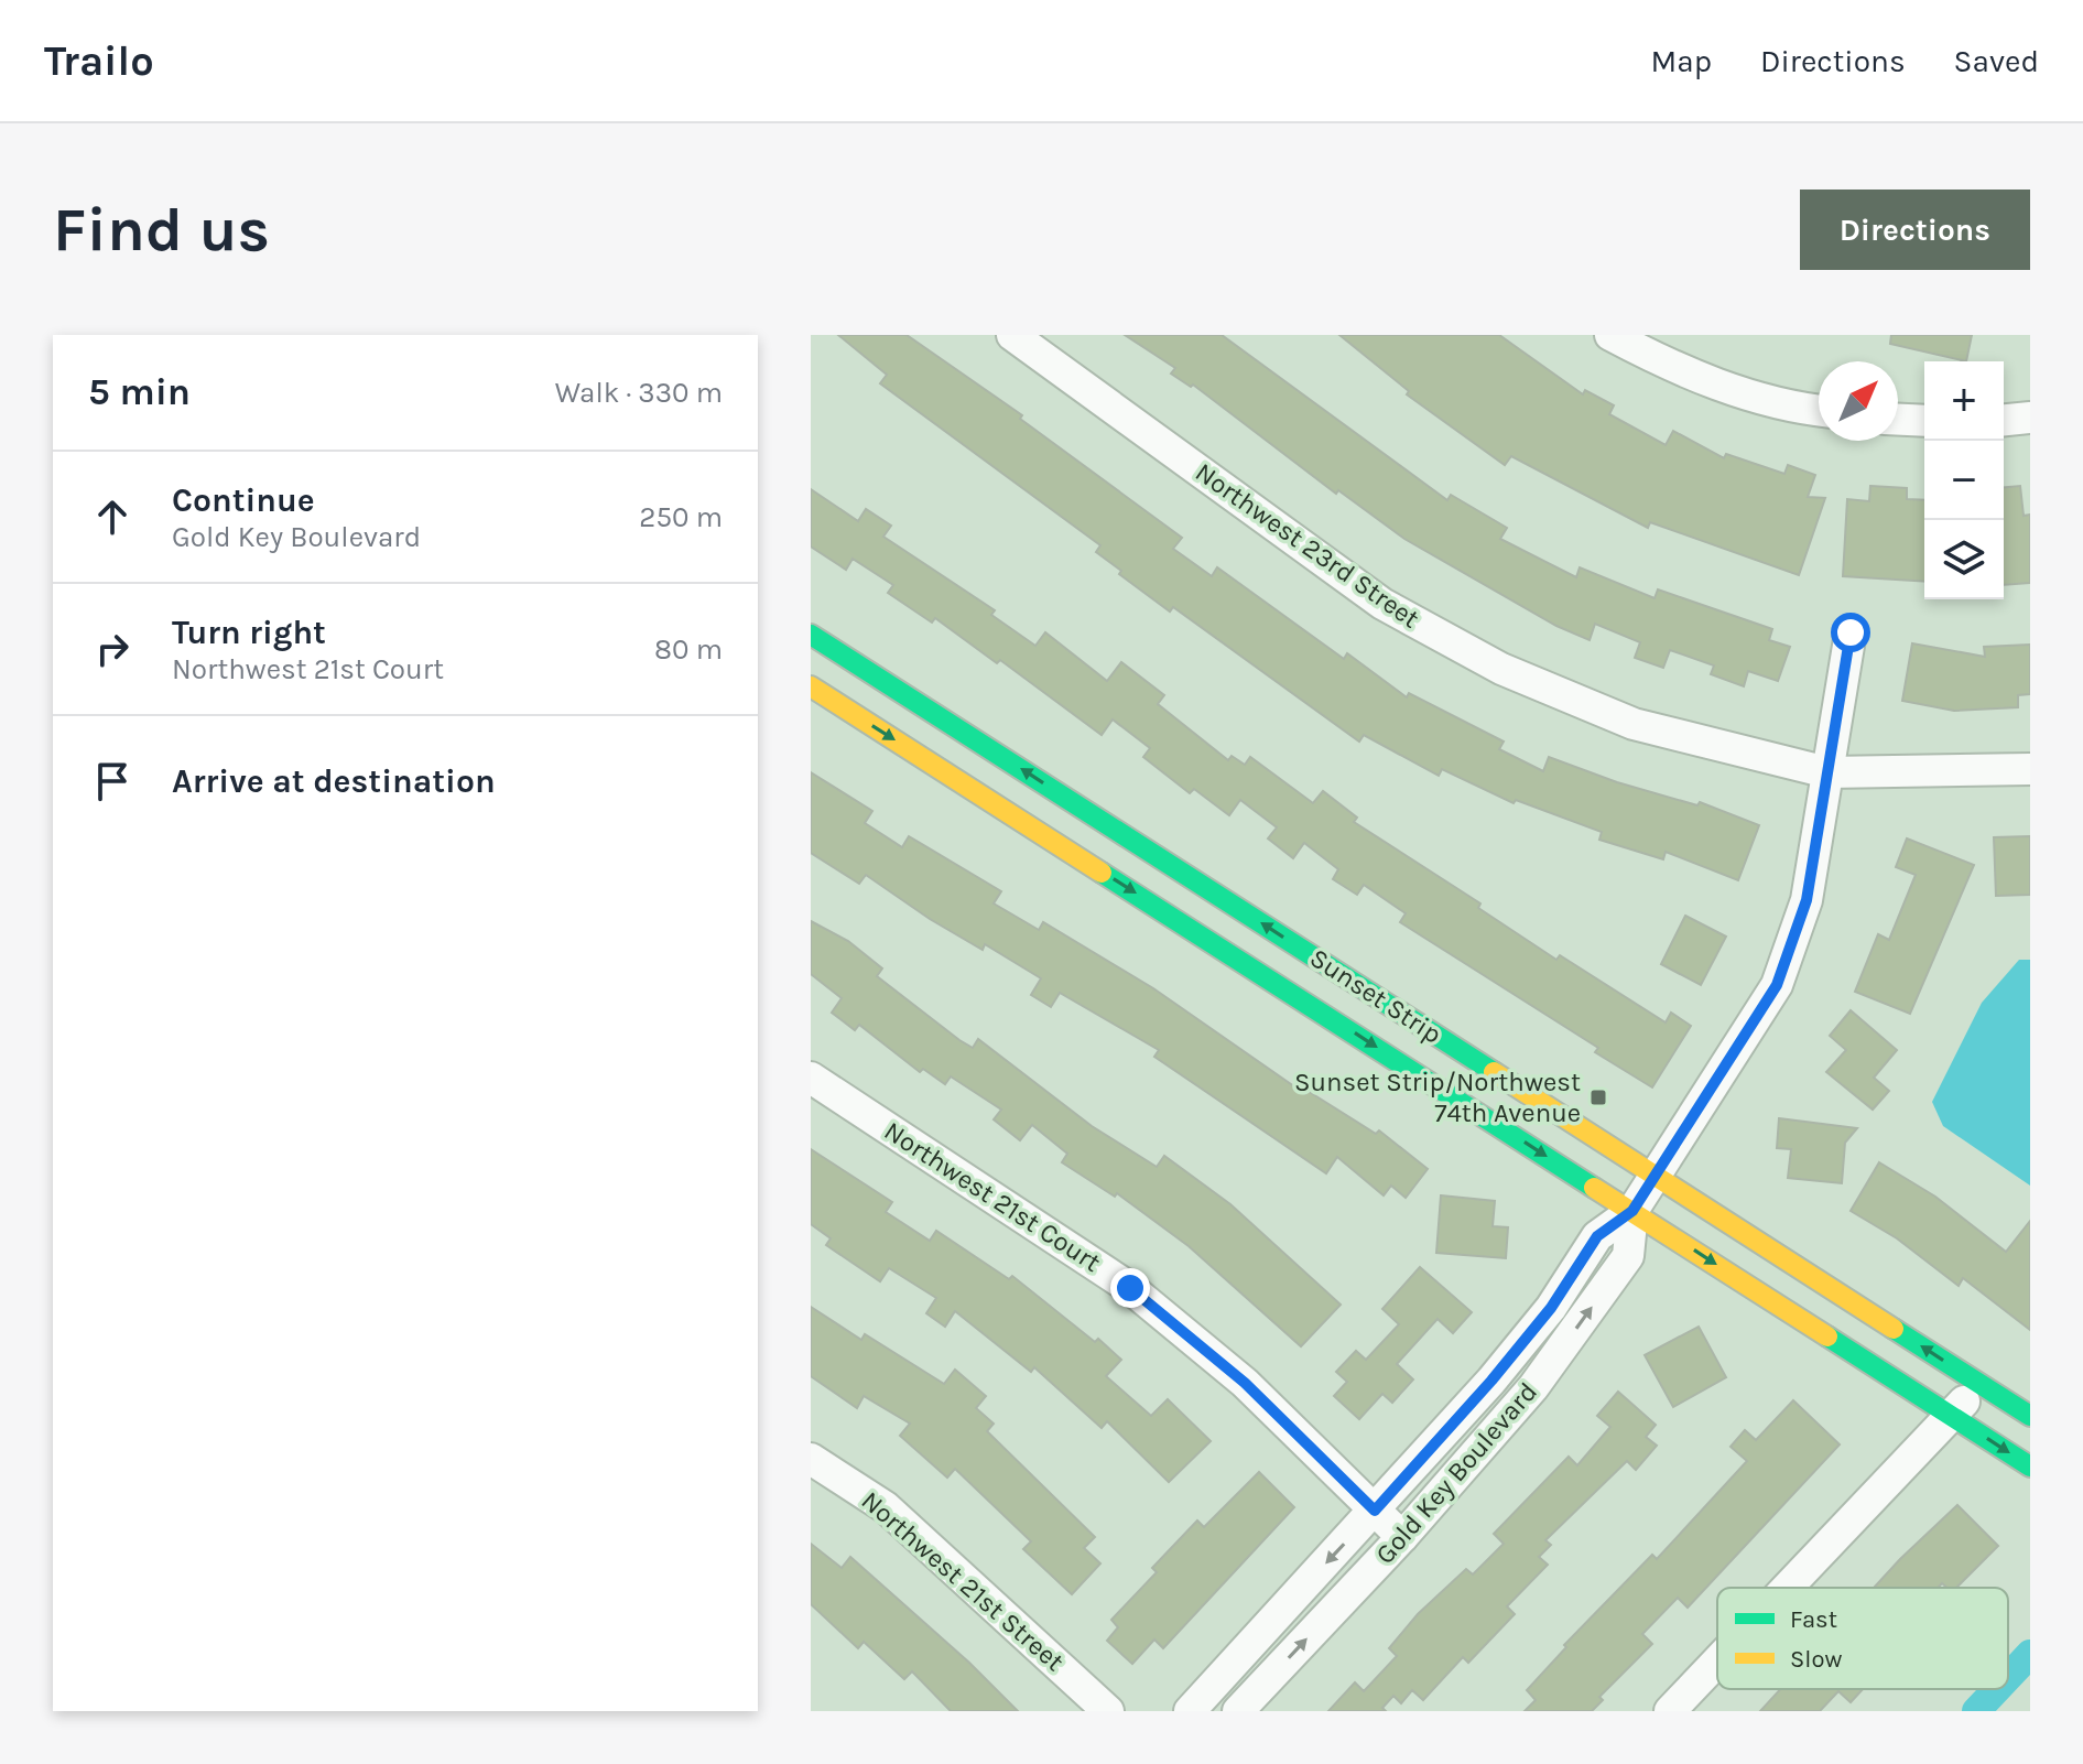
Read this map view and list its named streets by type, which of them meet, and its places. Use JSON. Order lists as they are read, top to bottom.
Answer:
{
  "streets": {
    "street": [
      "Northwest 23rd Street",
      "Sunset Strip",
      "Northwest 21st Court",
      "Gold Key Boulevard",
      "Northwest 21st Street"
    ]
  },
  "crossings": [
    ["Northwest 23rd Street", "Gold Key Boulevard"],
    ["Sunset Strip", "Gold Key Boulevard"],
    ["Northwest 21st Court", "Gold Key Boulevard"]
  ],
  "places": {
    "transit": ["Sunset Strip/Northwest 74th Avenue"]
  },
  "legend": ["Fast", "Slow"],
  "north": "top right",
  "page": {
    "header": "Trailo",
    "nav": ["Map", "Directions", "Saved"],
    "buttons": "Directions",
    "title": "Find us",
    "heading": ["5 min", "Walk · 330 m"],
    "map_buttons": ["+", "−"],
    "list": [
      ["Continue", "Gold Key Boulevard", "250 m"],
      ["Turn right", "Northwest 21st Court", "80 m"],
      "Arrive at destination"
    ]
  }
}
